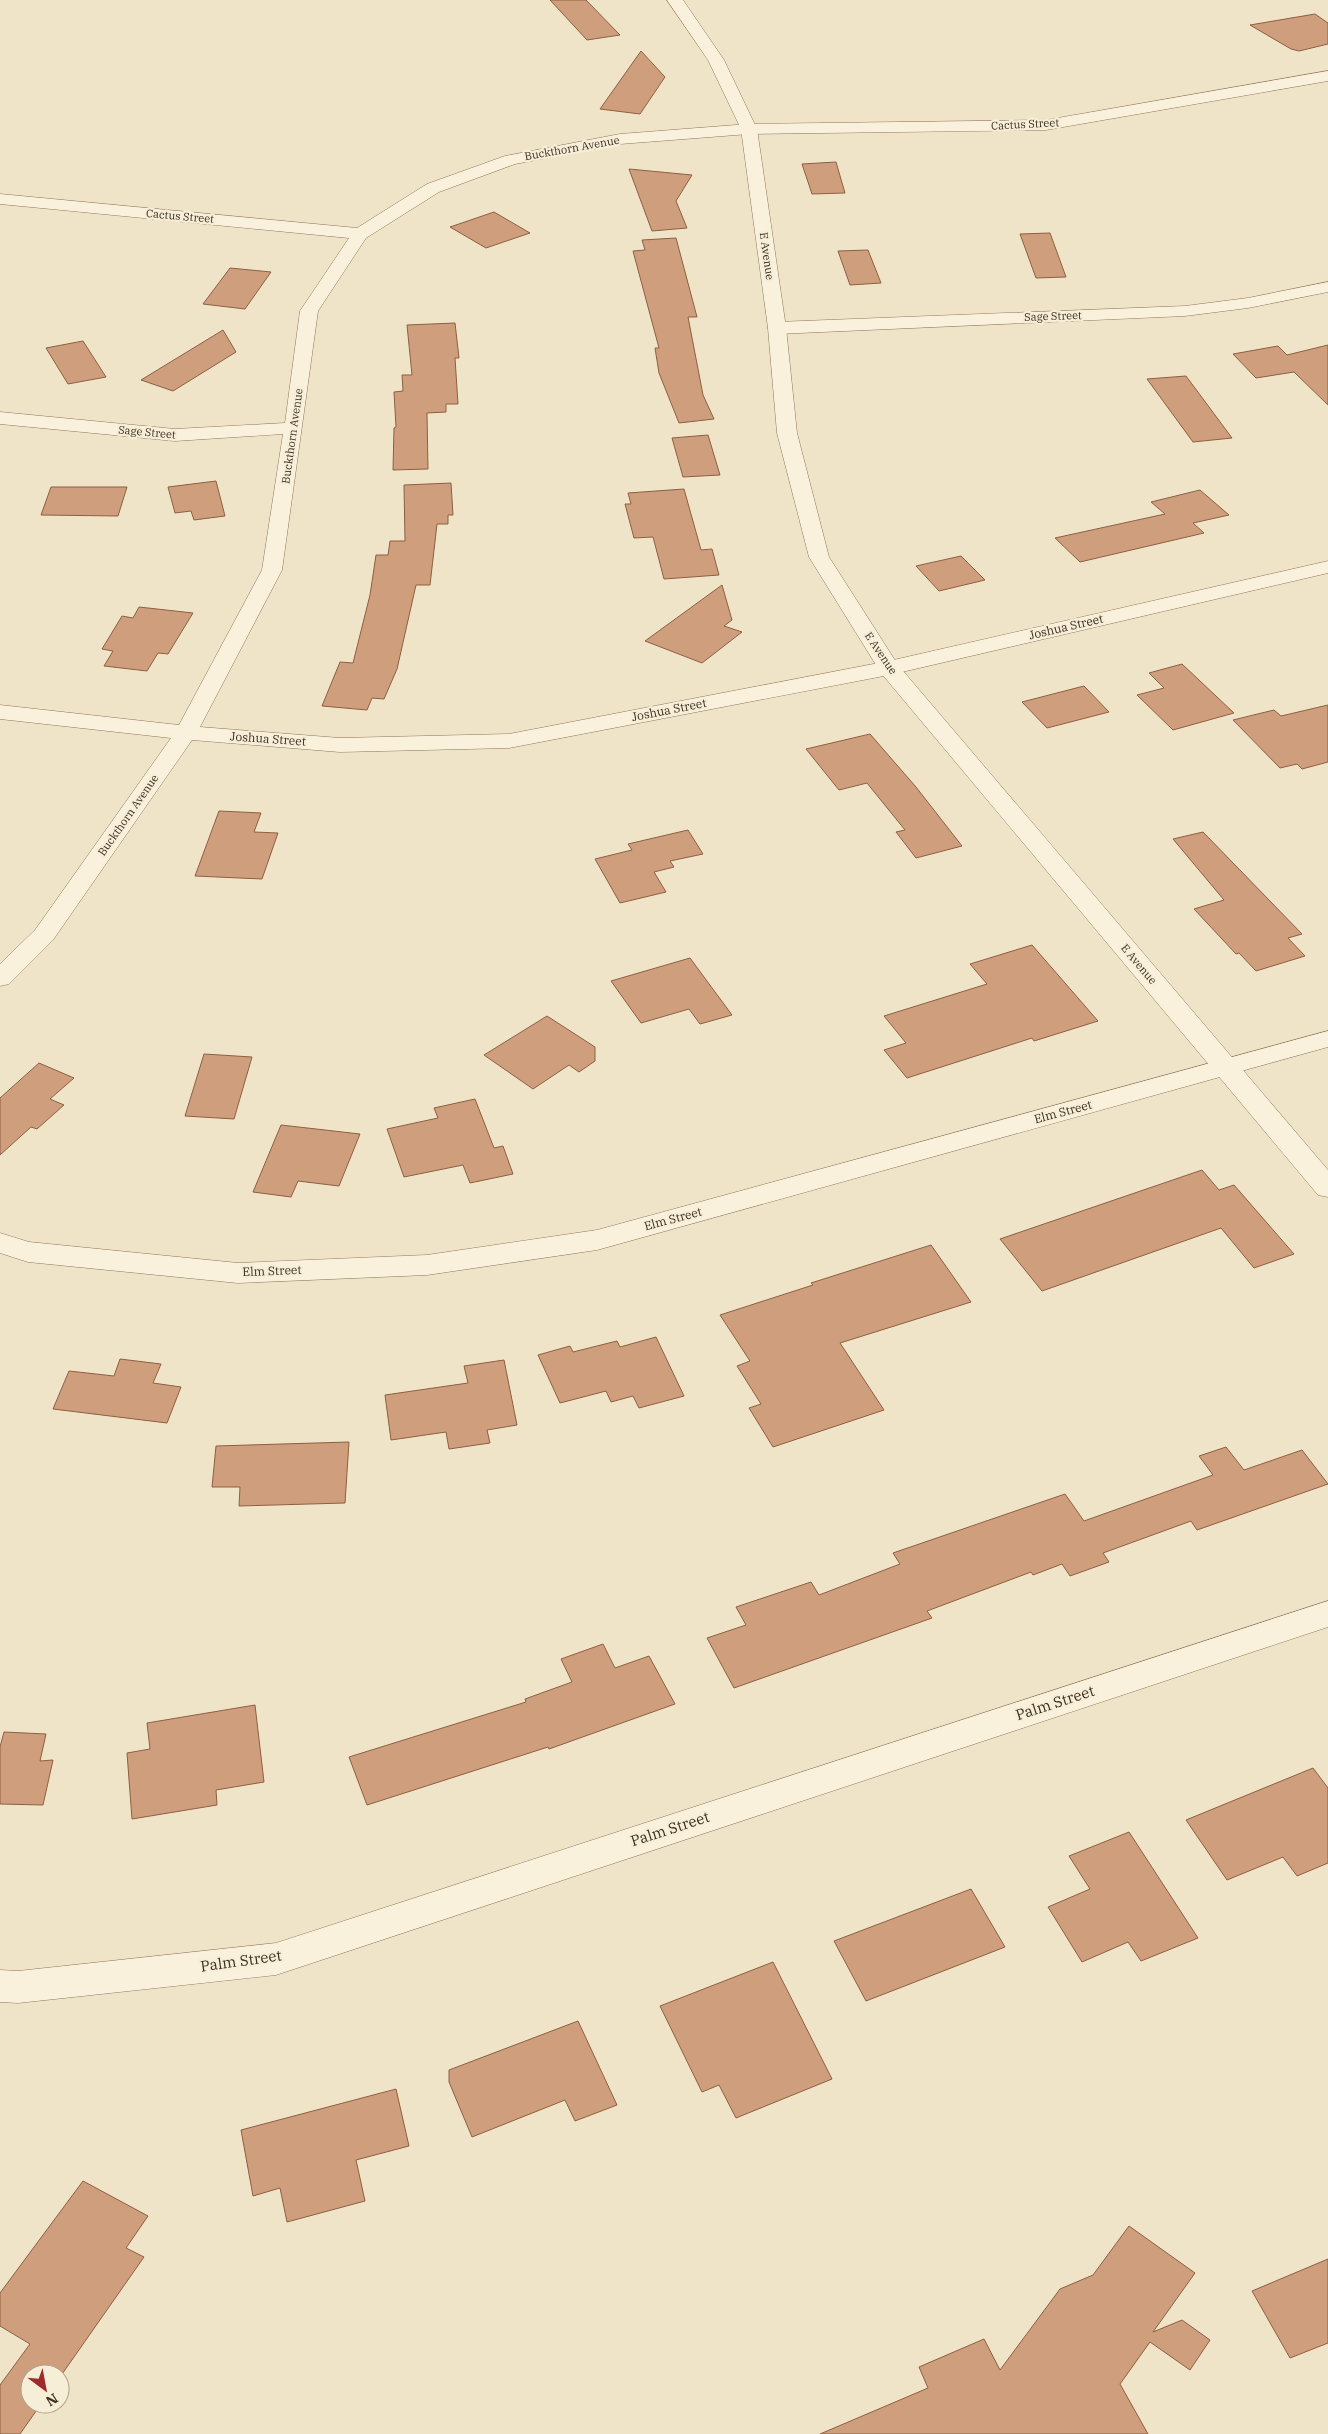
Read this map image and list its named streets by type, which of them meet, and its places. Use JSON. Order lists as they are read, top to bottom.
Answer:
{
  "streets": {
    "street": [
      "Cactus Street",
      "Buckthorn Avenue",
      "E Avenue",
      "Sage Street",
      "Joshua Street",
      "Elm Street",
      "Palm Street"
    ]
  },
  "crossings": [
    ["Cactus Street", "Buckthorn Avenue"],
    ["Cactus Street", "E Avenue"],
    ["Buckthorn Avenue", "E Avenue"],
    ["Buckthorn Avenue", "Sage Street"],
    ["Buckthorn Avenue", "Joshua Street"],
    ["E Avenue", "Sage Street"],
    ["E Avenue", "Joshua Street"],
    ["E Avenue", "Elm Street"]
  ],
  "north": "bottom right"
}
